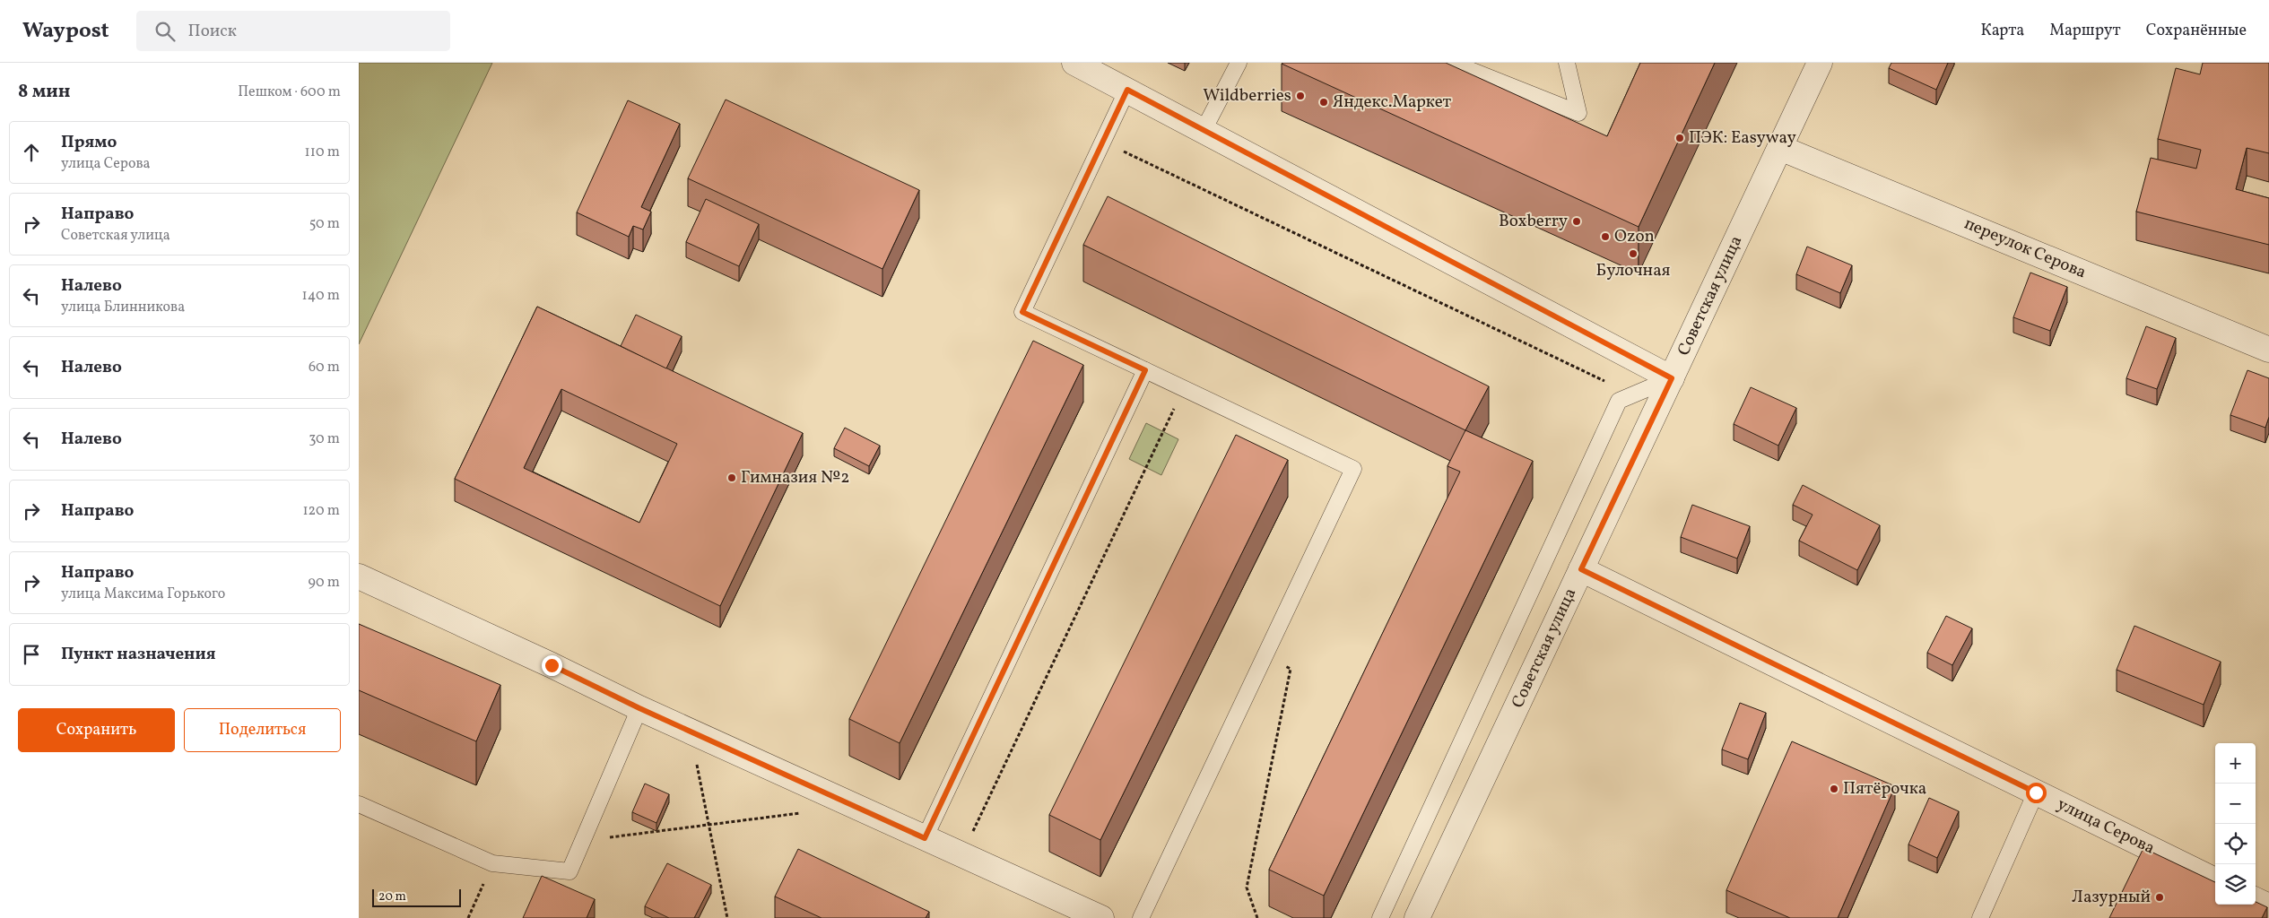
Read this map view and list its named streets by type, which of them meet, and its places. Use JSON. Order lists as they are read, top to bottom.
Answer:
{
  "streets": {
    "street": ["переулок Серова", "Советская улица", "улица Серова"]
  },
  "crossings": [
    ["переулок Серова", "Советская улица"],
    ["Советская улица", "улица Серова"]
  ],
  "places": [
    "Wildberries",
    "Яндекс.Маркет",
    "ПЭК: Easyway",
    "Boxberry",
    "Ozon",
    "Булочная",
    "Гимназия №2",
    "Пятёрочка",
    "Лазурный"
  ],
  "scale_bar": "20 m",
  "page": {
    "header": "Waypost",
    "search": "Поиск",
    "nav": ["Карта", "Маршрут", "Сохранённые"],
    "heading": ["8 мин", "Пешком · 600 m"],
    "list": [
      ["Прямо", "улица Серова", "110 m"],
      ["Направо", "Советская улица", "50 m"],
      ["Налево", "улица Блинникова", "140 m"],
      ["Налево", "60 m"],
      ["Налево", "30 m"],
      ["Направо", "120 m"],
      ["Направо", "улица Максима Горького", "90 m"],
      "Пункт назначения"
    ],
    "buttons": ["Сохранить", "Поделиться"],
    "map_buttons": ["+", "−"],
    "scale": "20 m"
  }
}
